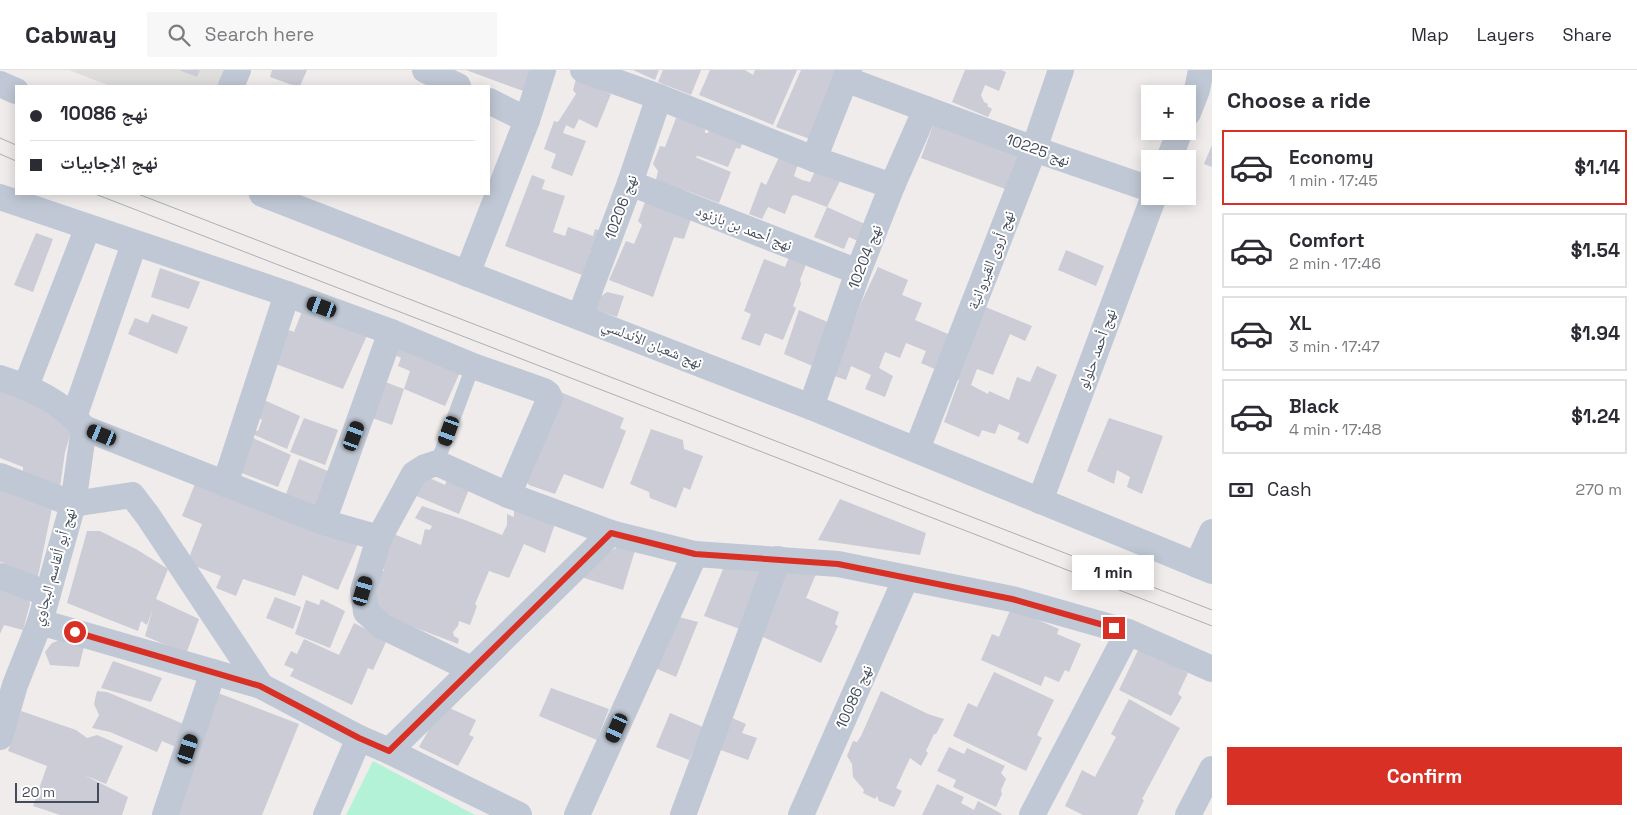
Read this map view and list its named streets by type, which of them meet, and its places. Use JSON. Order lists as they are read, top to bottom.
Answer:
{
  "streets": {
    "street": [
      "نهج 10225",
      "نهج 10206",
      "نهج أحمد بن بازنود",
      "نهج 10204",
      "نهج أروى القيروانية",
      "نهج شعبان الأندلسي",
      "نهج أحمد حلولو",
      "نهج أبو ألقاسم البجاوي",
      "نهج 10086"
    ]
  },
  "crossings": [
    ["نهج 10225", "نهج 10204"],
    ["نهج 10225", "نهج أروى القيروانية"],
    ["نهج 10206", "نهج أحمد بن بازنود"],
    ["نهج 10206", "نهج شعبان الأندلسي"],
    ["نهج أحمد بن بازنود", "نهج 10204"],
    ["نهج 10204", "نهج شعبان الأندلسي"],
    ["نهج أروى القيروانية", "نهج شعبان الأندلسي"],
    ["نهج شعبان الأندلسي", "نهج أحمد حلولو"]
  ],
  "scale_bar": "20 m",
  "page": {
    "header": "Cabway",
    "search": "Search here",
    "nav": ["Map", "Layers", "Share"],
    "heading": "Choose a ride",
    "map_buttons": ["+", "−"],
    "banner": ["نهج 10086", "نهج الإجابيات"],
    "list": [
      {
        "name": "Economy",
        "note": "1 min · 17:45",
        "value": "$1.14"
      },
      {
        "name": "Comfort",
        "note": "2 min · 17:46",
        "value": "$1.54"
      },
      {
        "name": "XL",
        "note": "3 min · 17:47",
        "value": "$1.94"
      },
      {
        "name": "Black",
        "note": "4 min · 17:48",
        "value": "$1.24"
      }
    ],
    "pay": ["Cash", "270 m"],
    "bubble": "1 min",
    "buttons": "Confirm",
    "scale": "20 m"
  }
}
